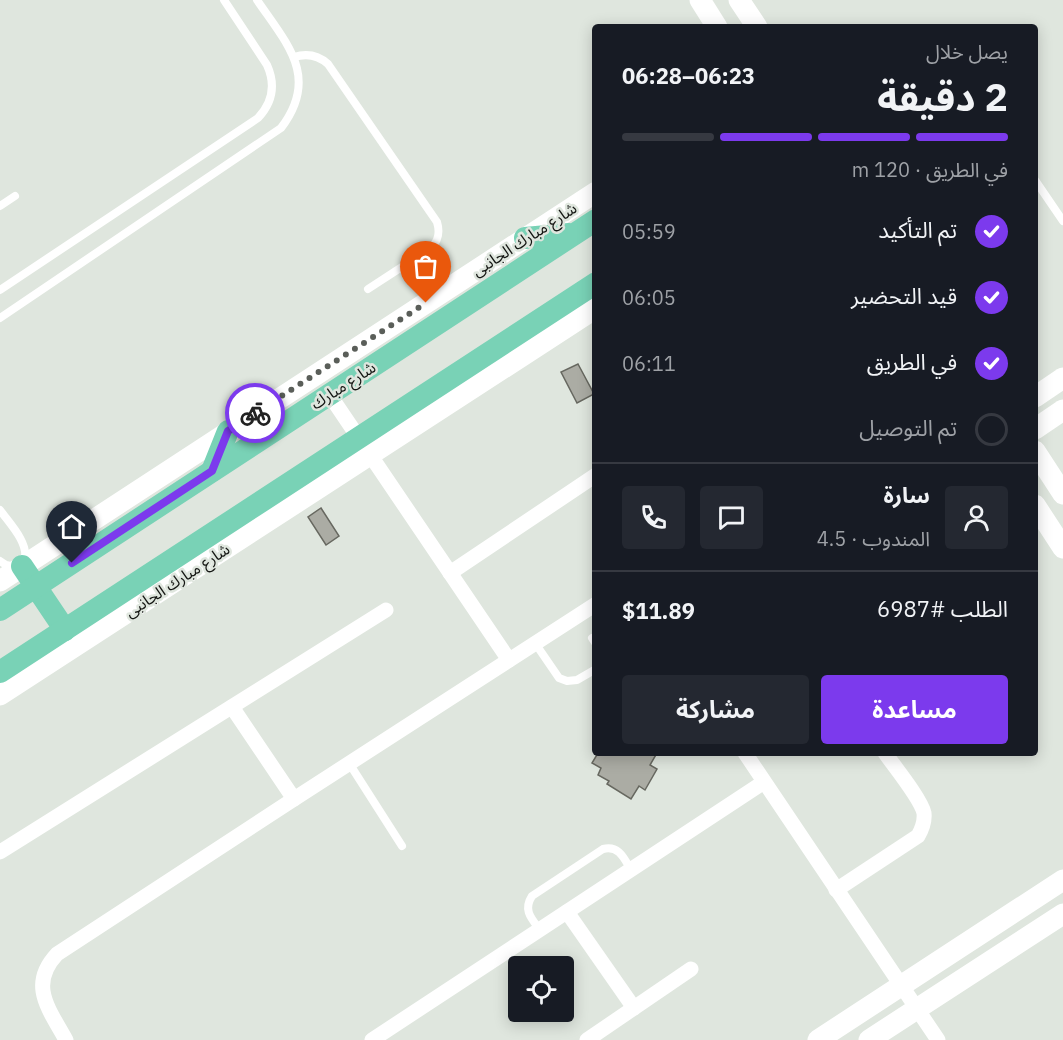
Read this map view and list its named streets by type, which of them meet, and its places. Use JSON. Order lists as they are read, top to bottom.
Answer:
{
  "streets": {
    "main road": ["شارع مبارك الجانبى", "شارع مبارك"]
  },
  "page": {
    "heading": ["2 دقيقة", "يصل خلال", "06:23–06:28"],
    "panel": [
      "سارة",
      "المندوب · 4.5",
      "الطلب #6987",
      "$11.89"
    ],
    "bar": "في الطريق · 120 m",
    "list": [
      ["تم التأكيد", "05:59"],
      ["قيد التحضير", "06:05"],
      ["في الطريق", "06:11"],
      "تم التوصيل"
    ],
    "buttons": ["مساعدة", "مشاركة"]
  }
}
